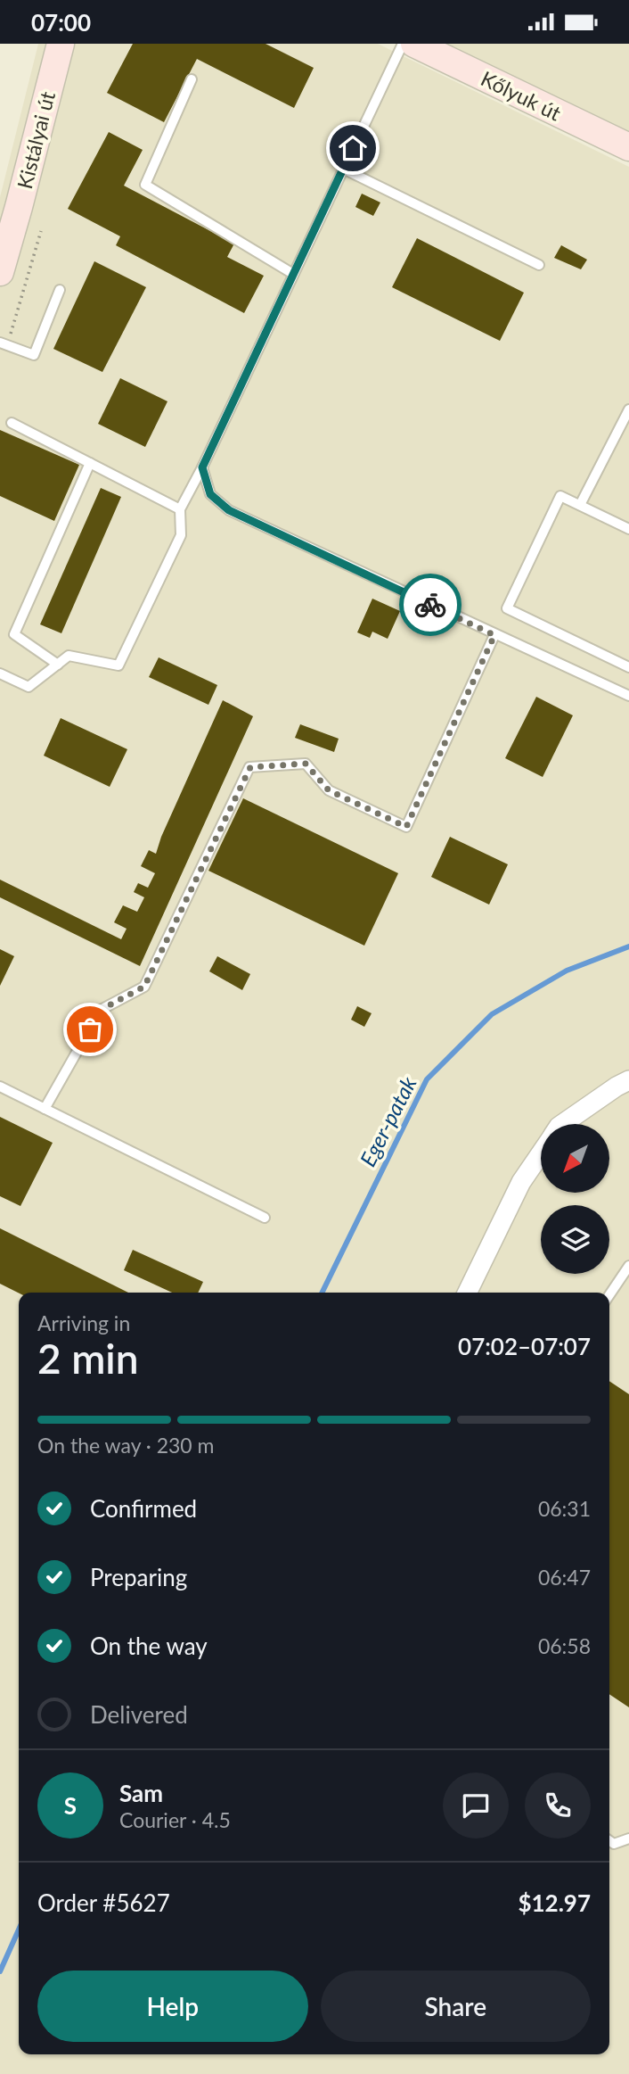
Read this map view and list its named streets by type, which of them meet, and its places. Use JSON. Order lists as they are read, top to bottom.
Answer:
{
  "streets": {
    "main road": ["Kőlyuk út", "Kistályai út"]
  },
  "water": ["Eger-patak"],
  "north": "bottom left",
  "page": {
    "status": "07:00",
    "heading": ["2 min", "Arriving in", "07:02–07:07"],
    "panel": [
      "Sam",
      "Courier · 4.5",
      "Order #5627",
      "$12.97"
    ],
    "bar": "On the way · 230 m",
    "list": [
      ["Confirmed", "06:31"],
      ["Preparing", "06:47"],
      ["On the way", "06:58"],
      "Delivered"
    ],
    "round": "S",
    "buttons": ["Help", "Share"]
  }
}
